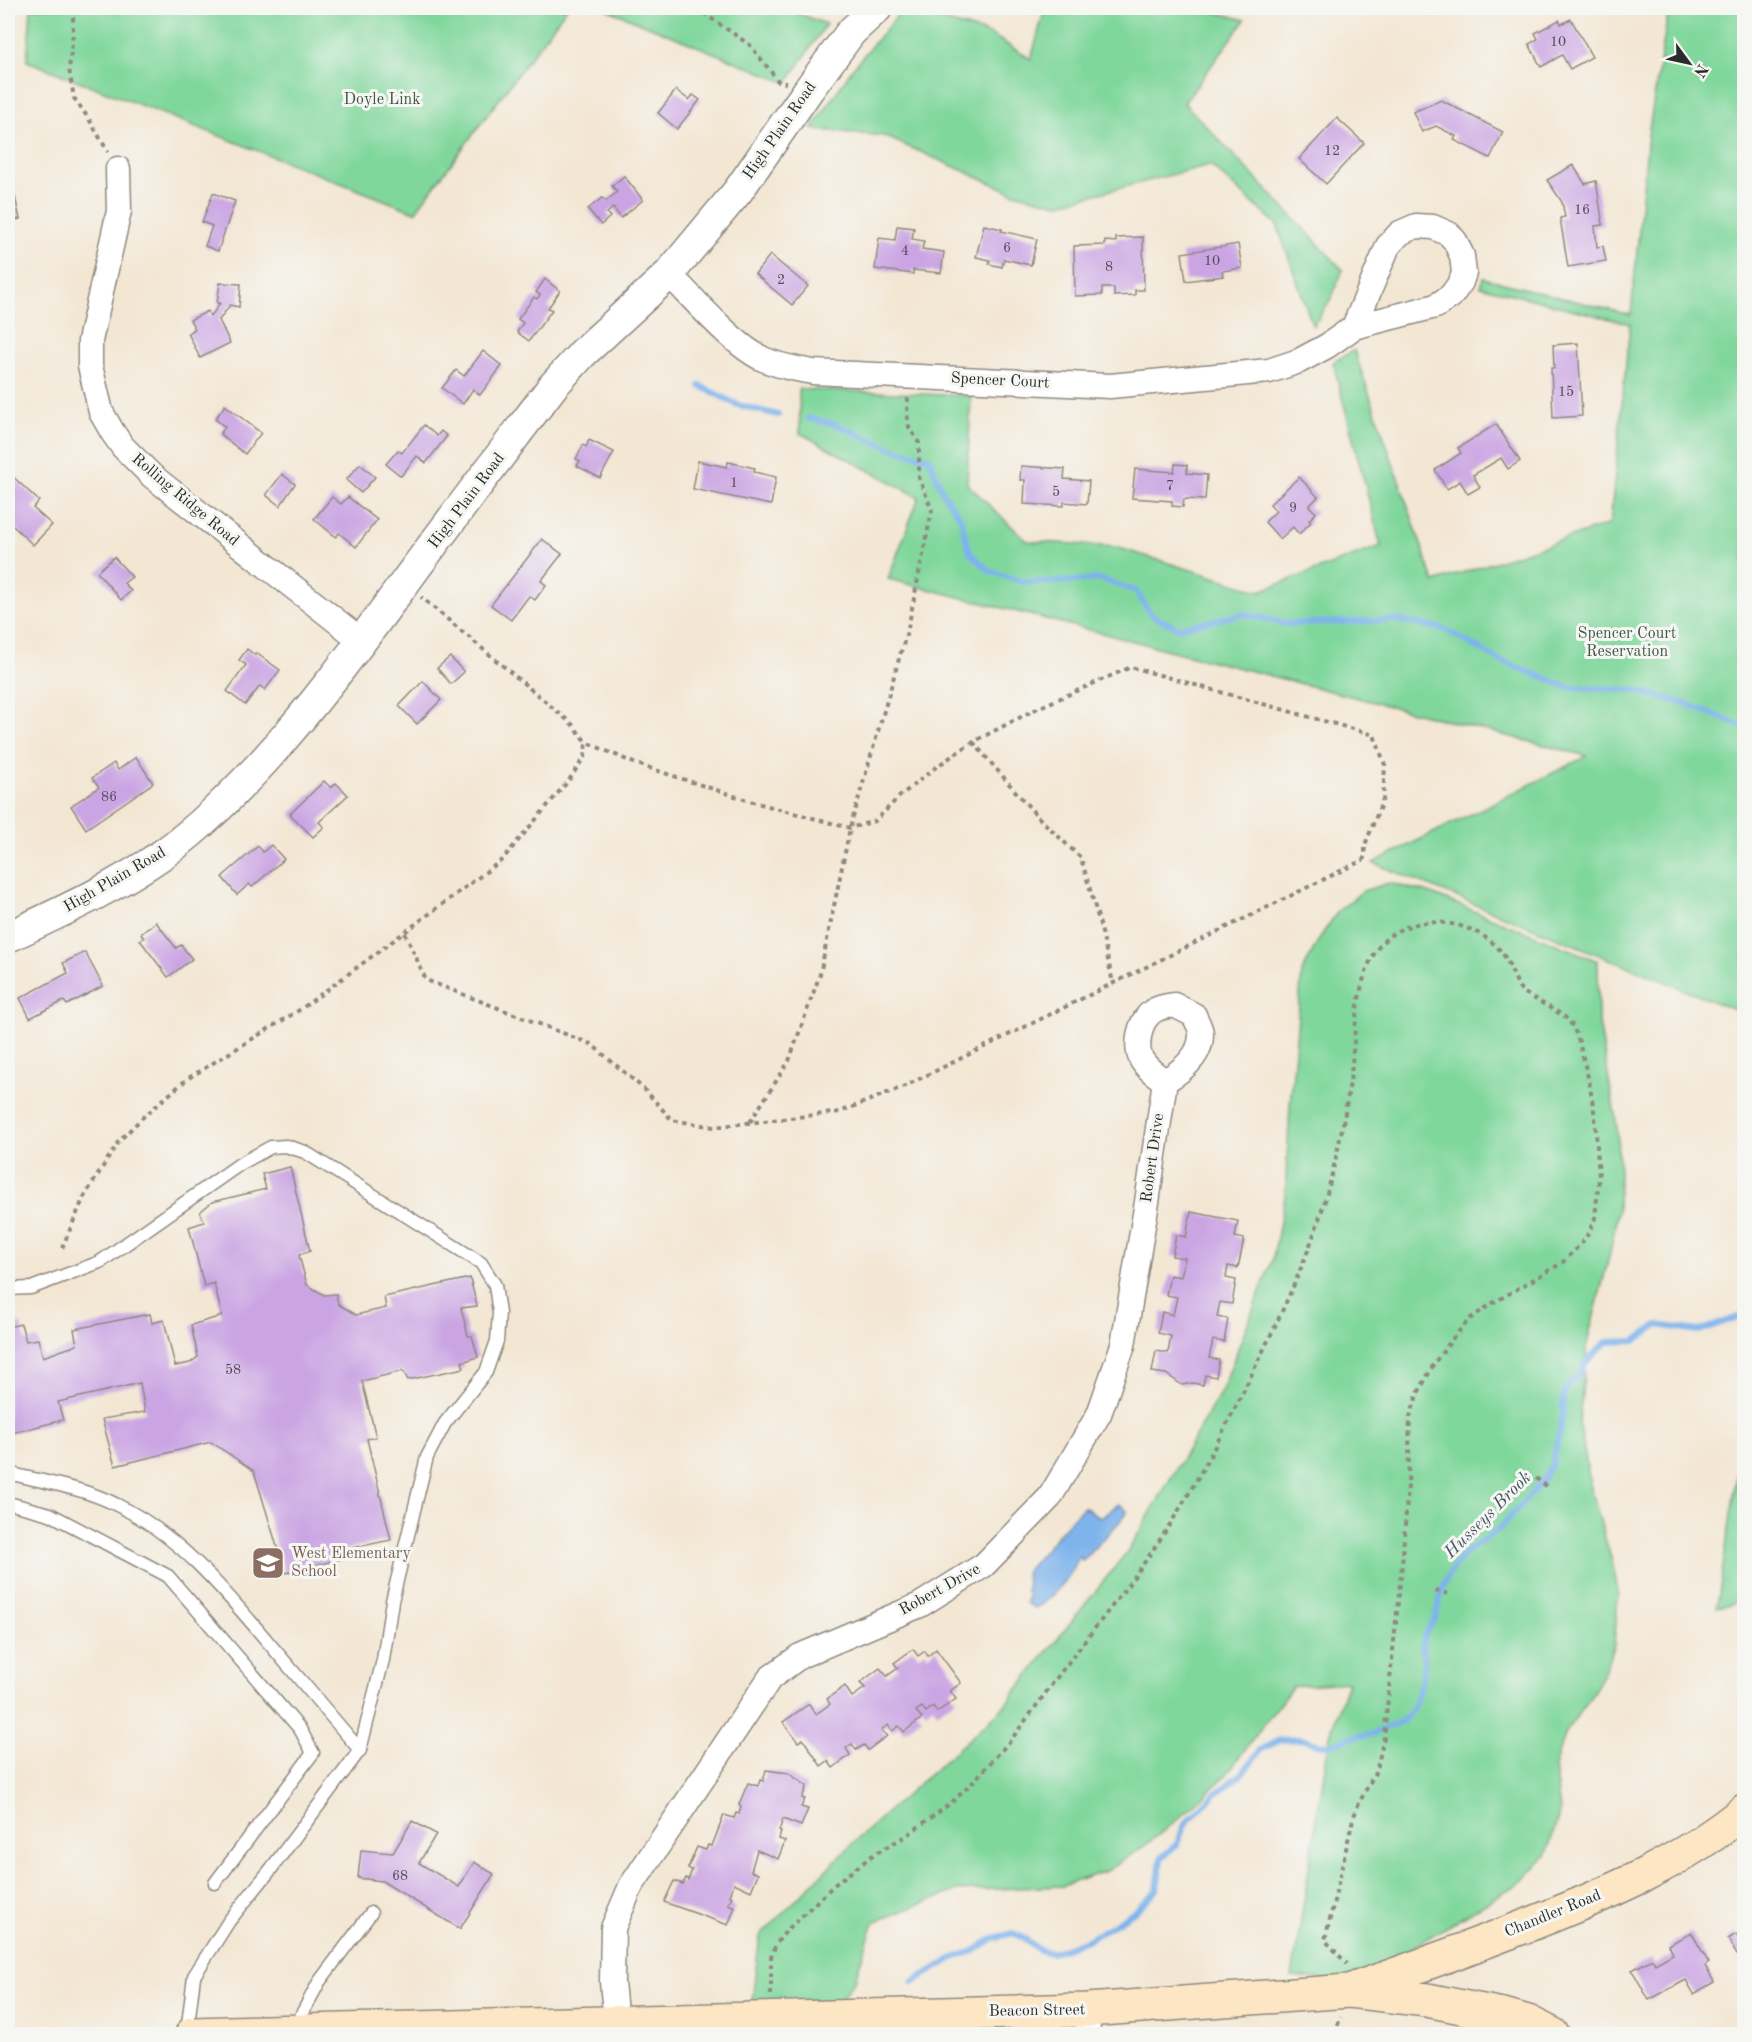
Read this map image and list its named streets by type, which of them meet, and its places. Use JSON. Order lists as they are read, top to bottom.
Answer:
{
  "streets": {
    "main road": ["Chandler Road", "Beacon Street"],
    "street": [
      "High Plain Road",
      "Spencer Court",
      "Rolling Ridge Road",
      "Robert Drive"
    ]
  },
  "crossings": [
    ["High Plain Road", "Spencer Court"],
    ["High Plain Road", "Rolling Ridge Road"],
    ["Robert Drive", "Beacon Street"],
    ["Chandler Road", "Beacon Street"]
  ],
  "water": ["Husseys Brook"],
  "parks": ["Doyle Link", "Spencer Court Reservation"],
  "places": {
    "school or university": ["West Elementary School"]
  },
  "house_numbers": [
    "10",
    "12",
    "16",
    "6",
    "4",
    "10",
    "8",
    "2",
    "15",
    "1",
    "7",
    "5",
    "9",
    "86",
    "58",
    "68"
  ],
  "north": "bottom right"
}
